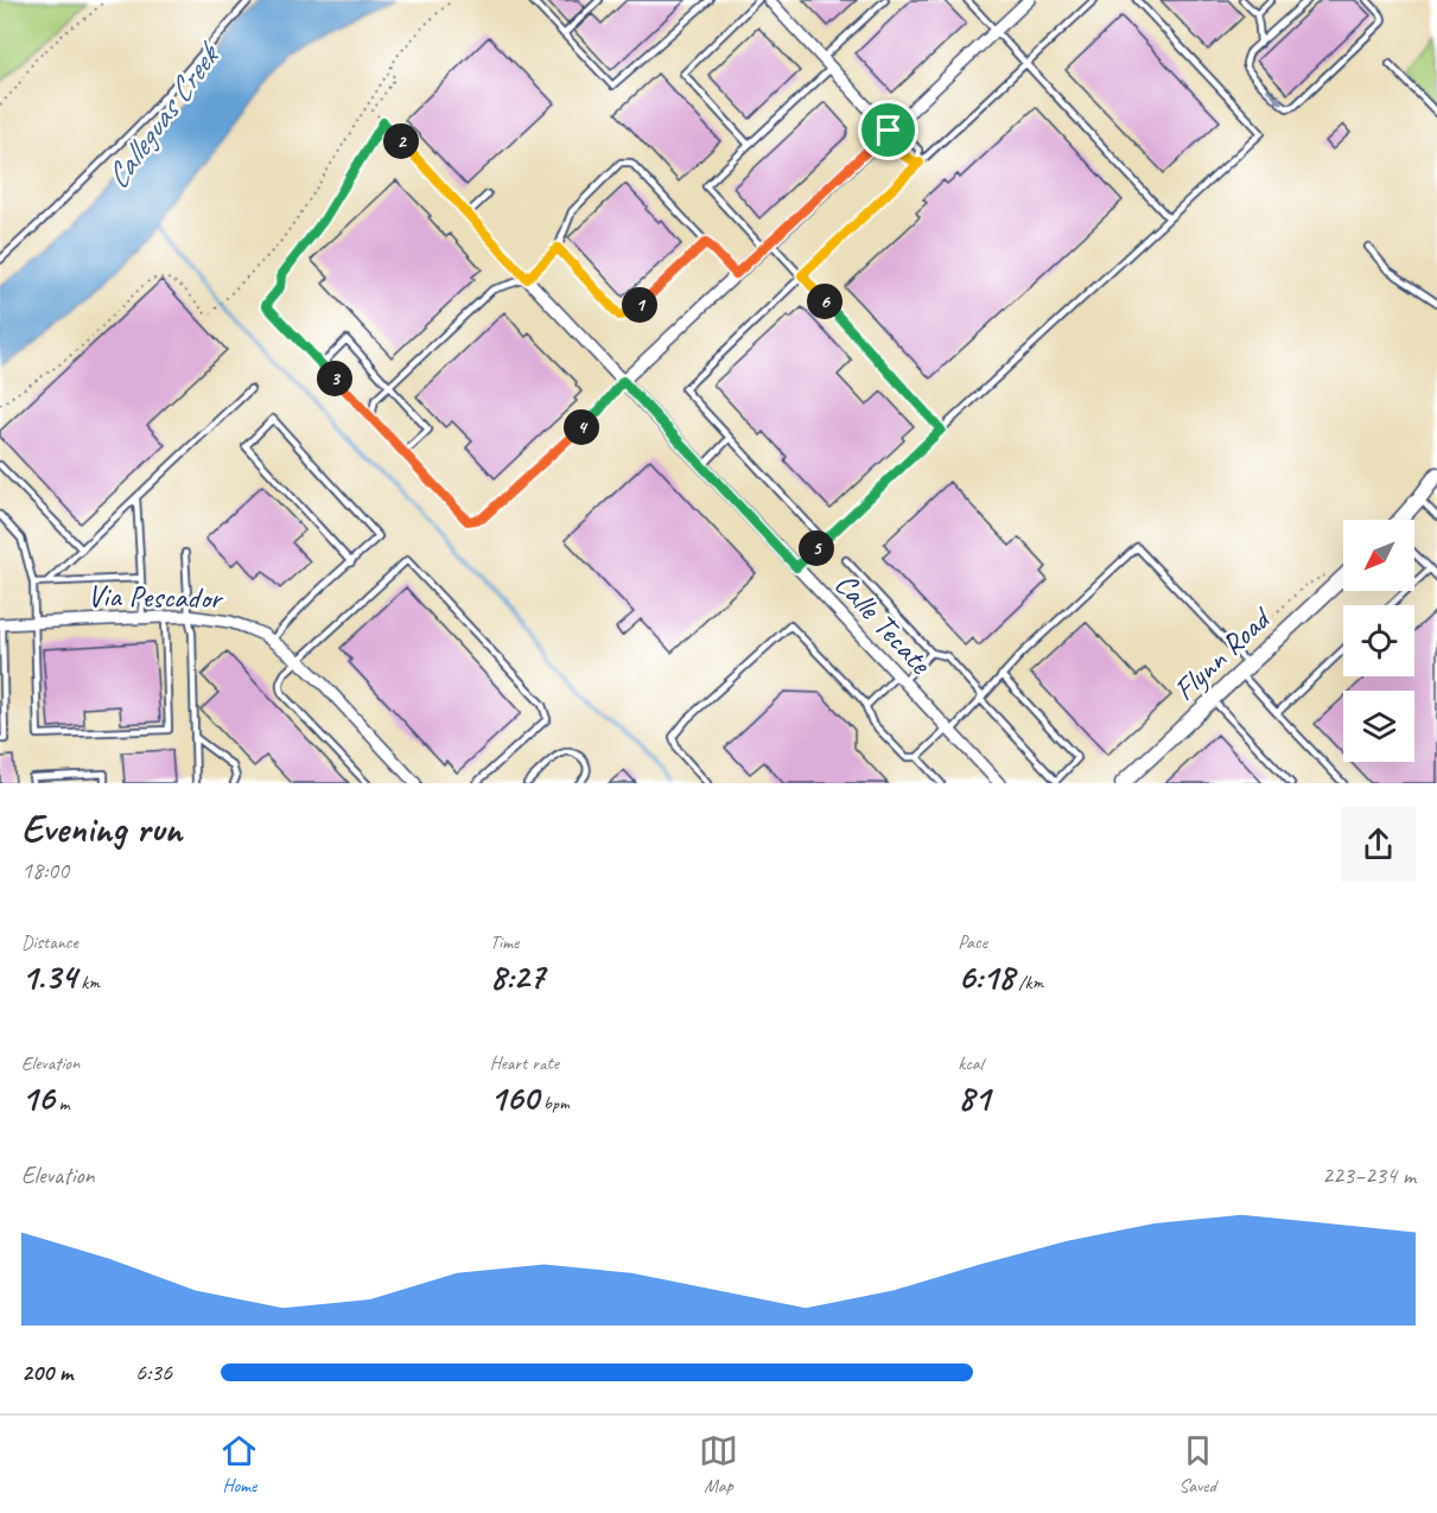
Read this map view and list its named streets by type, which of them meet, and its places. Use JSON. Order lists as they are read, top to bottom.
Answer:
{
  "streets": {
    "main road": ["Flynn Road"],
    "street": ["Via Pescador", "Calle Tecate"]
  },
  "water": ["Calleguas Creek"],
  "north": "bottom left",
  "page": {
    "pins": [
      "2",
      "6",
      "1",
      "3",
      "4",
      "5"
    ],
    "heading": ["Evening run", "18:00"],
    "stats": [
      ["Distance", "1.34 km"],
      ["Time", "8:27"],
      ["Pace", "6:18 /km"],
      ["Elevation", "16 m"],
      ["Heart rate", "160 bpm"],
      ["kcal", "81"]
    ],
    "chart": ["Elevation", "223–234 m"],
    "list": [
      {
        "name": "200 m",
        "note": "6:36"
      }
    ],
    "tabs": ["Home", "Map", "Saved"]
  }
}
